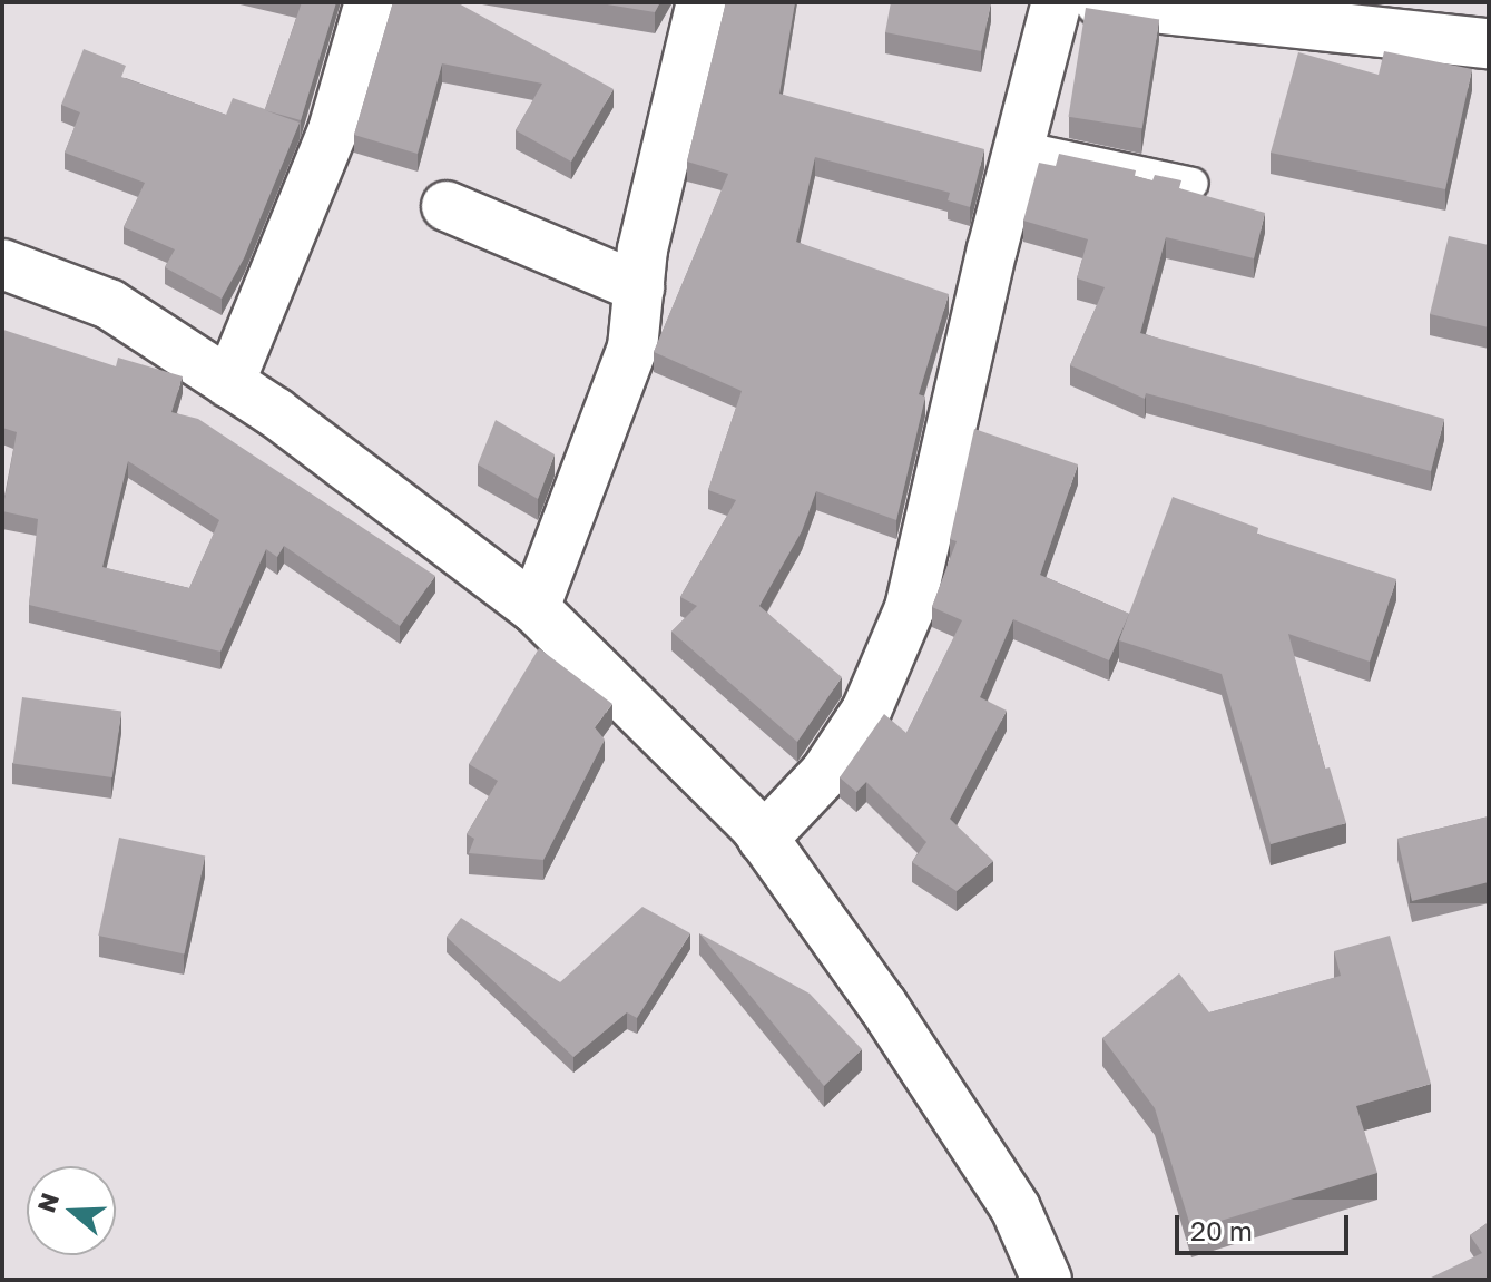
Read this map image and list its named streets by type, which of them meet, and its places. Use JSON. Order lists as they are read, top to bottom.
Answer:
{
  "scale_bar": "20 m",
  "north": "left"
}
